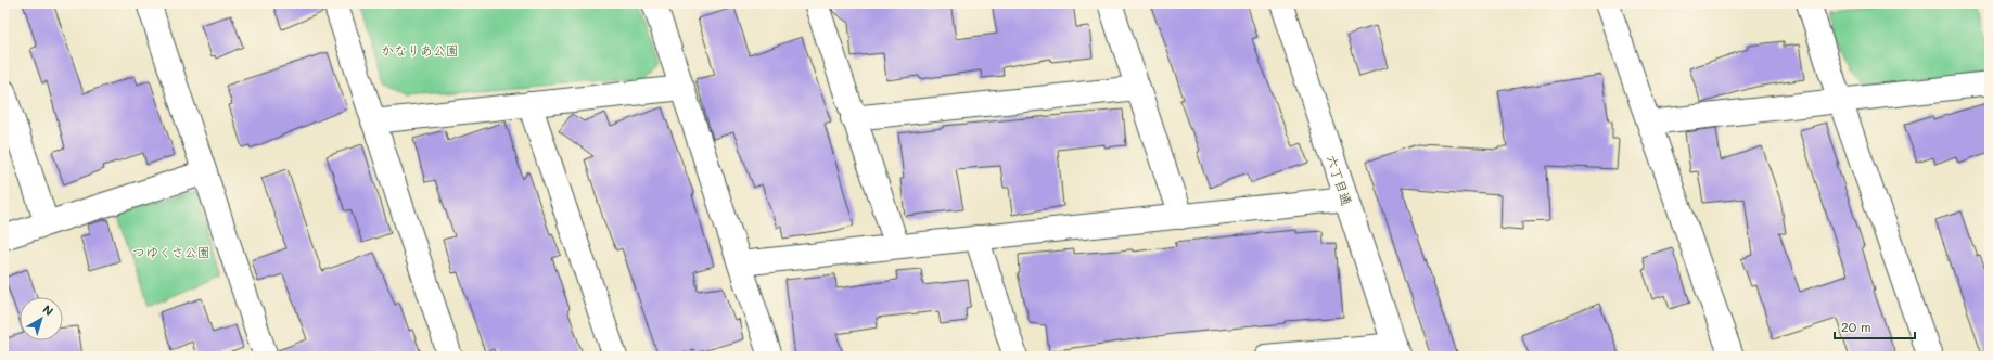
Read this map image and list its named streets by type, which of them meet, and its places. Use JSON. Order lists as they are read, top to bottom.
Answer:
{
  "streets": {
    "street": ["六丁目通"]
  },
  "parks": ["かなりあ公園", "つゆくさ公園"],
  "scale_bar": "20 m",
  "north": "top right"
}
